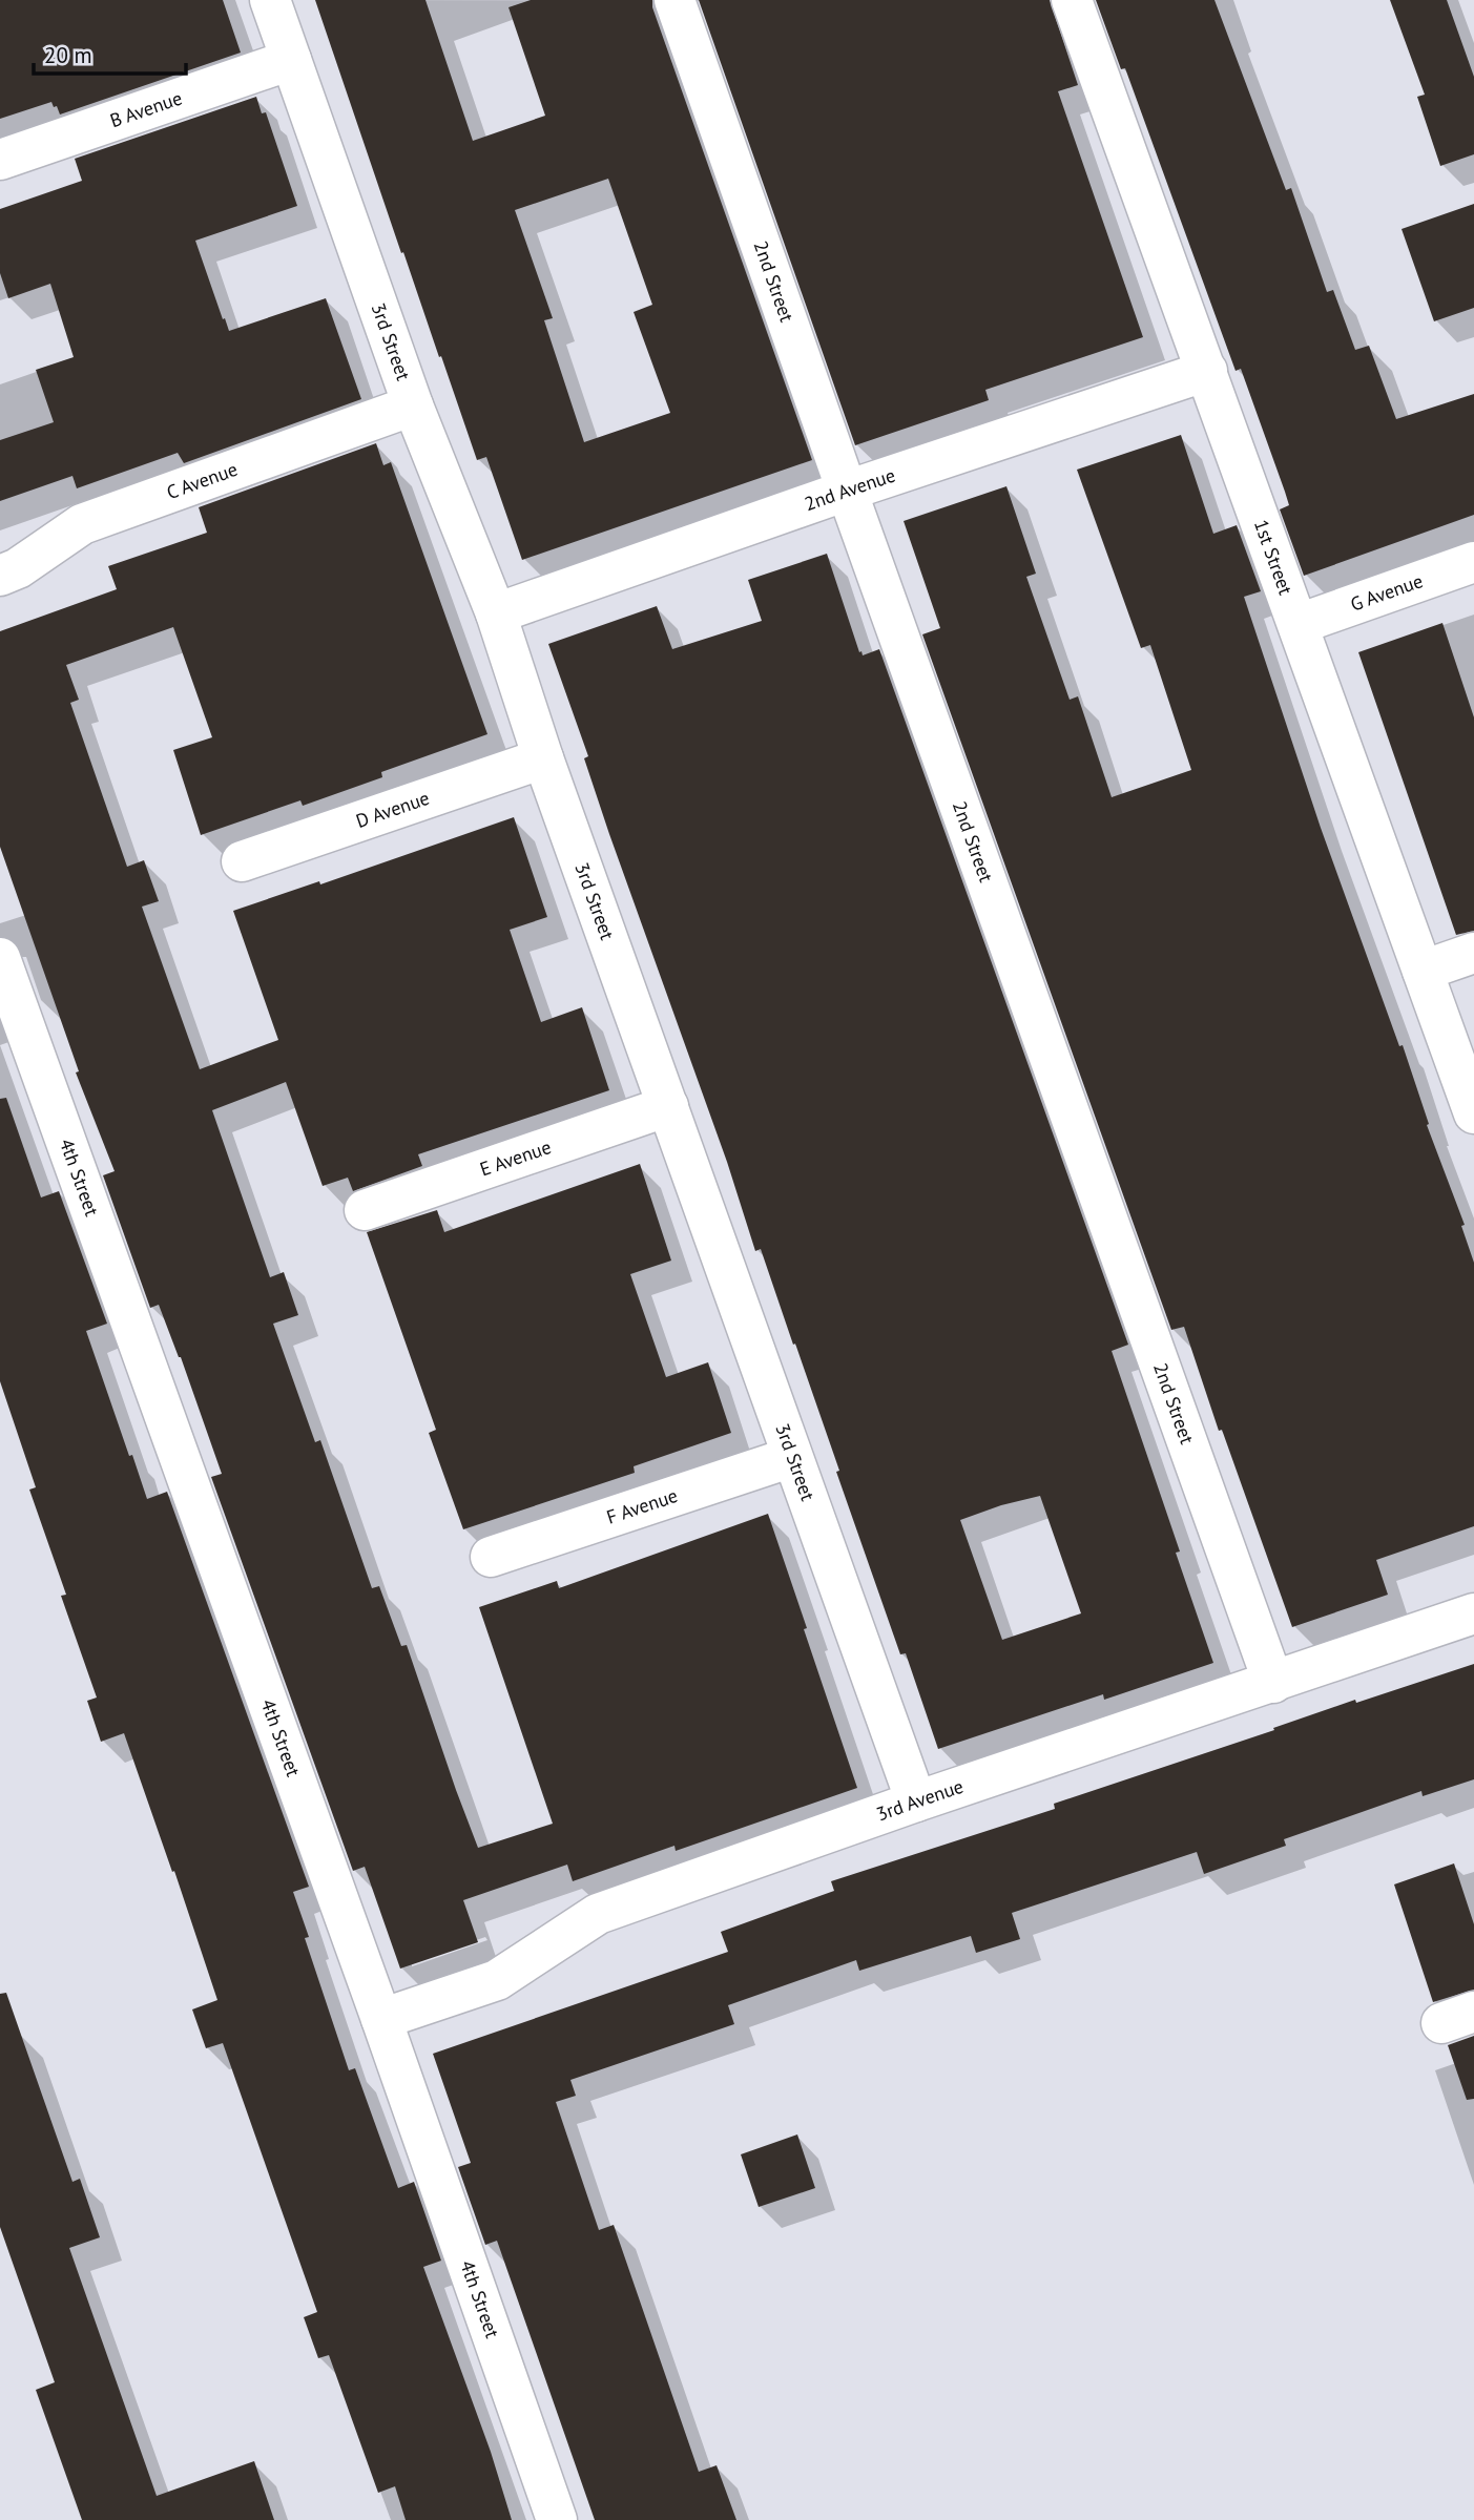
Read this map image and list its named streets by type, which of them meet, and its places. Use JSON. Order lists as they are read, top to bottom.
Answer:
{
  "streets": {
    "street": [
      "B Avenue",
      "2nd Street",
      "3rd Street",
      "C Avenue",
      "2nd Avenue",
      "1st Street",
      "G Avenue",
      "D Avenue",
      "E Avenue",
      "4th Street",
      "F Avenue",
      "3rd Avenue"
    ]
  },
  "crossings": [
    ["B Avenue", "3rd Street"],
    ["2nd Street", "2nd Avenue"],
    ["2nd Street", "3rd Avenue"],
    ["3rd Street", "C Avenue"],
    ["3rd Street", "2nd Avenue"],
    ["3rd Street", "D Avenue"],
    ["3rd Street", "E Avenue"],
    ["3rd Street", "F Avenue"],
    ["3rd Street", "3rd Avenue"],
    ["2nd Avenue", "1st Street"],
    ["1st Street", "G Avenue"],
    ["4th Street", "3rd Avenue"]
  ],
  "scale_bar": "20 m"
}
